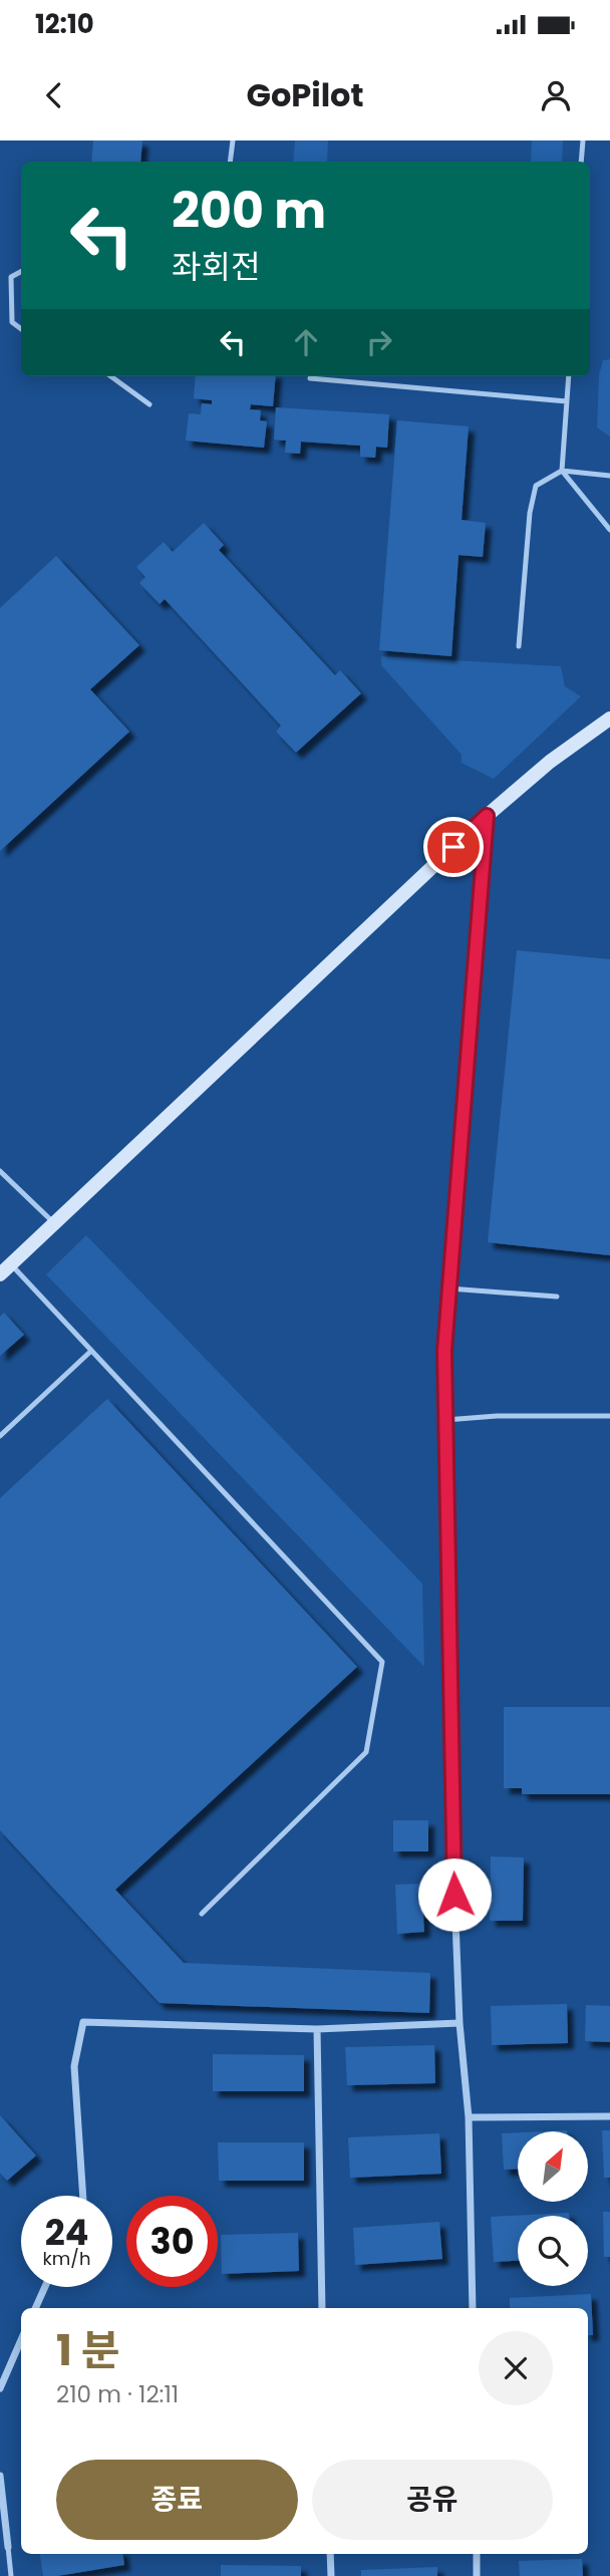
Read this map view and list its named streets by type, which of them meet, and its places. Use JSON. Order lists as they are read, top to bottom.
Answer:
{
  "north": "top right",
  "page": {
    "status": "12:10",
    "header": "GoPilot",
    "turn": ["200 m", "좌회전"],
    "speed": "24 km/h",
    "limit": "30",
    "heading": ["1 분", "210 m · 12:11"],
    "buttons": ["종료", "공유"]
  }
}
